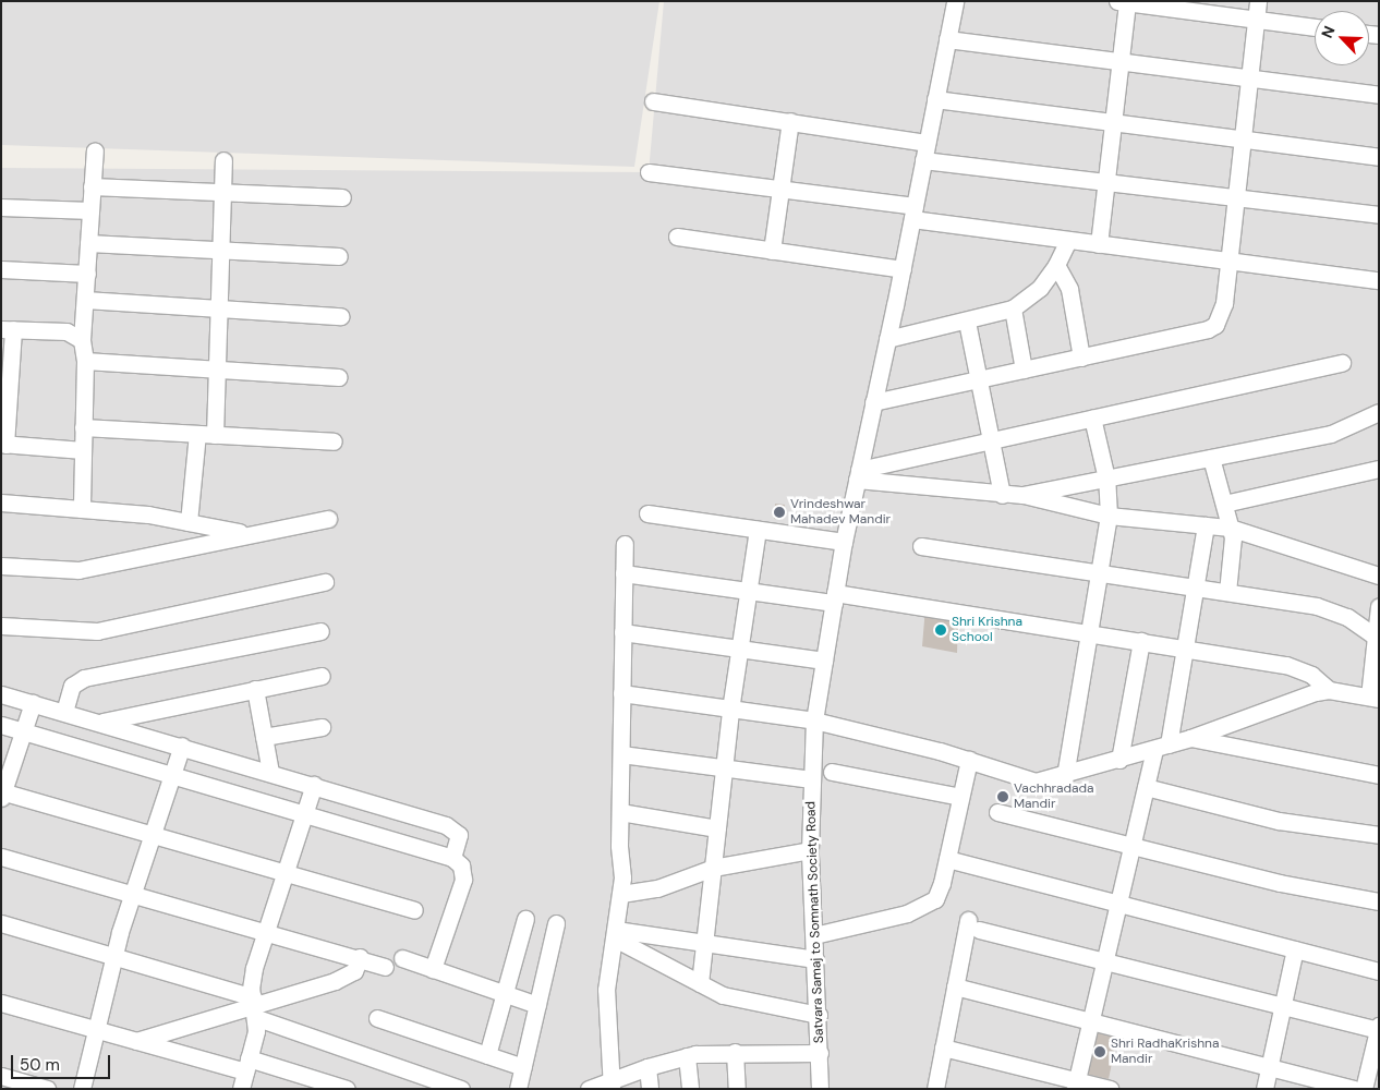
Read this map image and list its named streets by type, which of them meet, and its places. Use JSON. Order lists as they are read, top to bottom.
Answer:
{
  "streets": {
    "street": ["Satvara Samaj to Somnath Society Road"]
  },
  "places": [
    "Vrindeshwar Mahadev Mandir",
    "Shri Krishna School",
    "Vachhradada Mandir",
    "Shri RadhaKrishna Mandir"
  ],
  "scale_bar": "50 m",
  "north": "top left"
}
